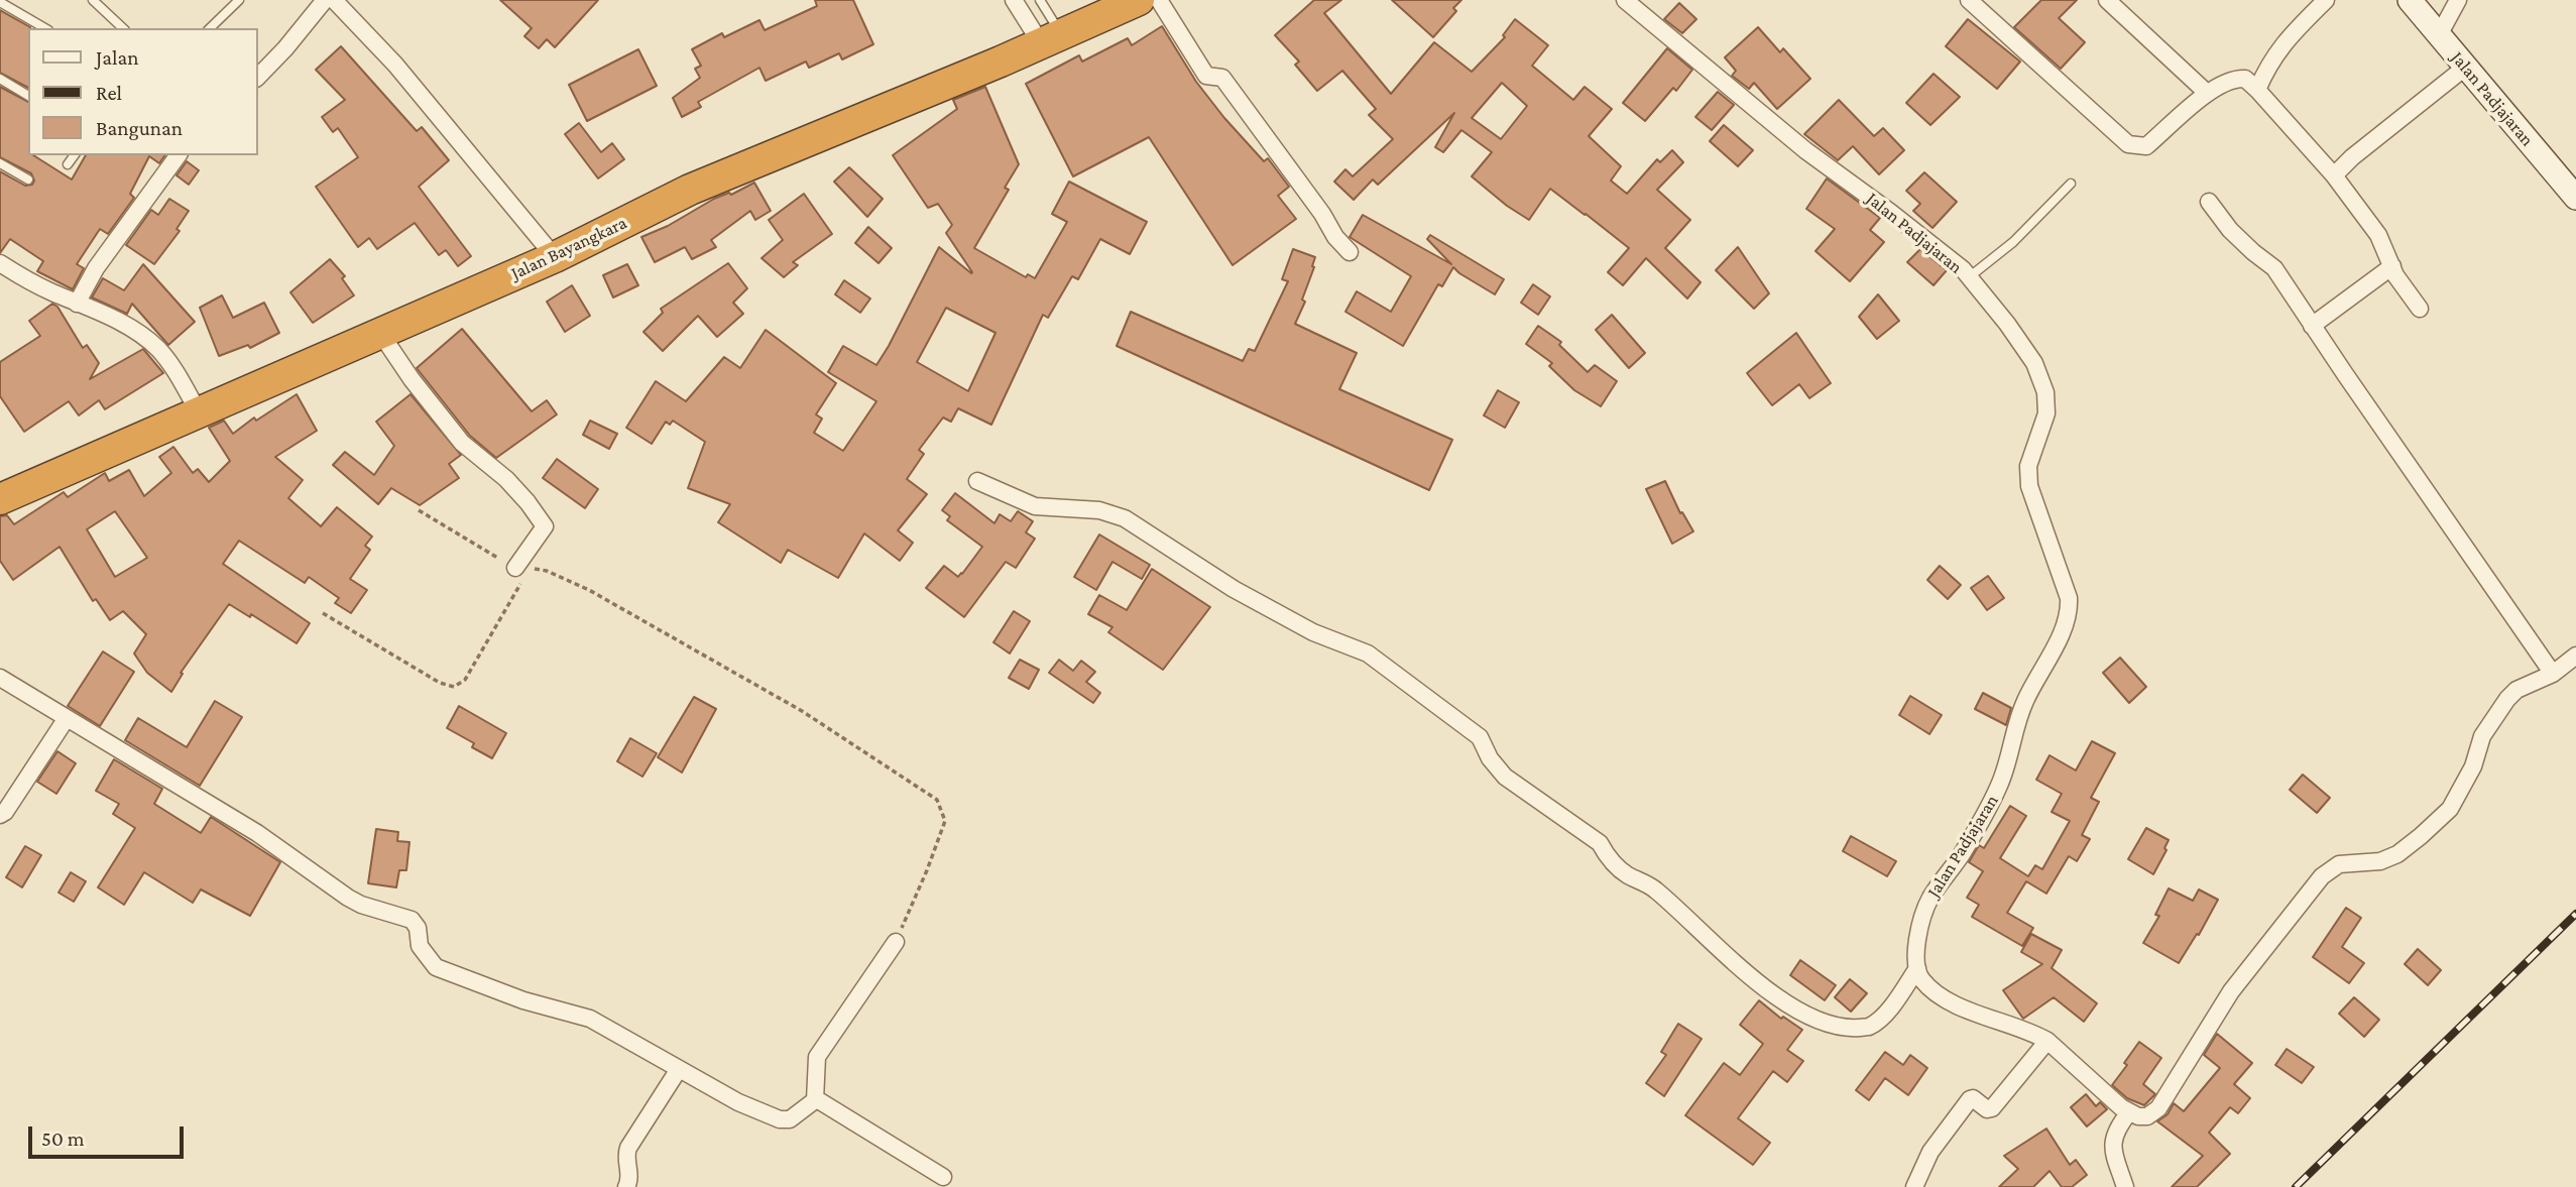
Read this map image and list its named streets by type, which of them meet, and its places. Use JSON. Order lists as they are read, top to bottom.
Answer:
{
  "streets": {
    "highway": ["Jalan Bayangkara"],
    "street": ["Jalan Padjajaran"]
  },
  "legend": ["Jalan", "Rel", "Bangunan"],
  "scale_bar": "50 m"
}
